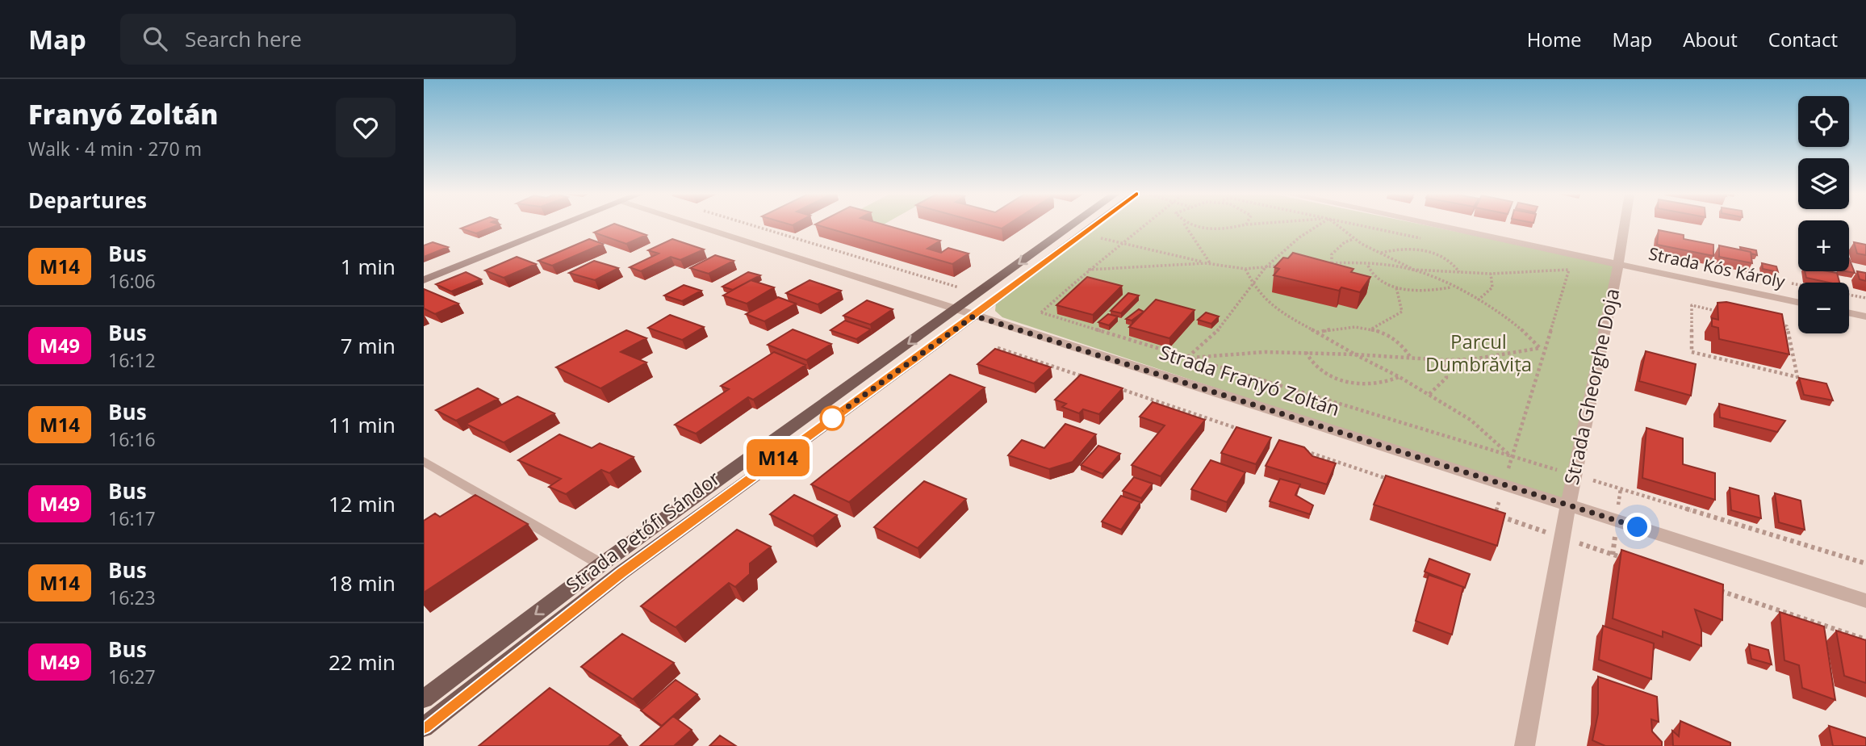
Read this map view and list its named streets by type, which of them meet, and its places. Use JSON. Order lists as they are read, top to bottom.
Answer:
{
  "streets": {
    "main road": ["Strada Petőfi Sándor"],
    "street": ["Strada Kós Károly", "Strada Franyó Zoltán", "Strada Gheorghe Doja"]
  },
  "crossings": [
    ["Strada Kós Károly", "Strada Gheorghe Doja"],
    ["Strada Franyó Zoltán", "Strada Gheorghe Doja"],
    ["Strada Franyó Zoltán", "Strada Petőfi Sándor"]
  ],
  "parks": ["Parcul Dumbrăvița"],
  "lines": ["bus line M14"],
  "page": {
    "header": "Map",
    "search": "Search here",
    "nav": [
      "Home",
      "Map",
      "About",
      "Contact"
    ],
    "heading": [
      ["Franyó Zoltán", "Walk · 4 min · 270 m"],
      "Departures"
    ],
    "on_map": "M14",
    "map_buttons": ["+", "−"],
    "list": [
      {
        "mark": "M14",
        "name": "Bus",
        "note": "16:06",
        "value": "1 min"
      },
      {
        "mark": "M49",
        "name": "Bus",
        "note": "16:12",
        "value": "7 min"
      },
      {
        "mark": "M14",
        "name": "Bus",
        "note": "16:16",
        "value": "11 min"
      },
      {
        "mark": "M49",
        "name": "Bus",
        "note": "16:17",
        "value": "12 min"
      },
      {
        "mark": "M14",
        "name": "Bus",
        "note": "16:23",
        "value": "18 min"
      },
      {
        "mark": "M49",
        "name": "Bus",
        "note": "16:27",
        "value": "22 min"
      }
    ]
  }
}
